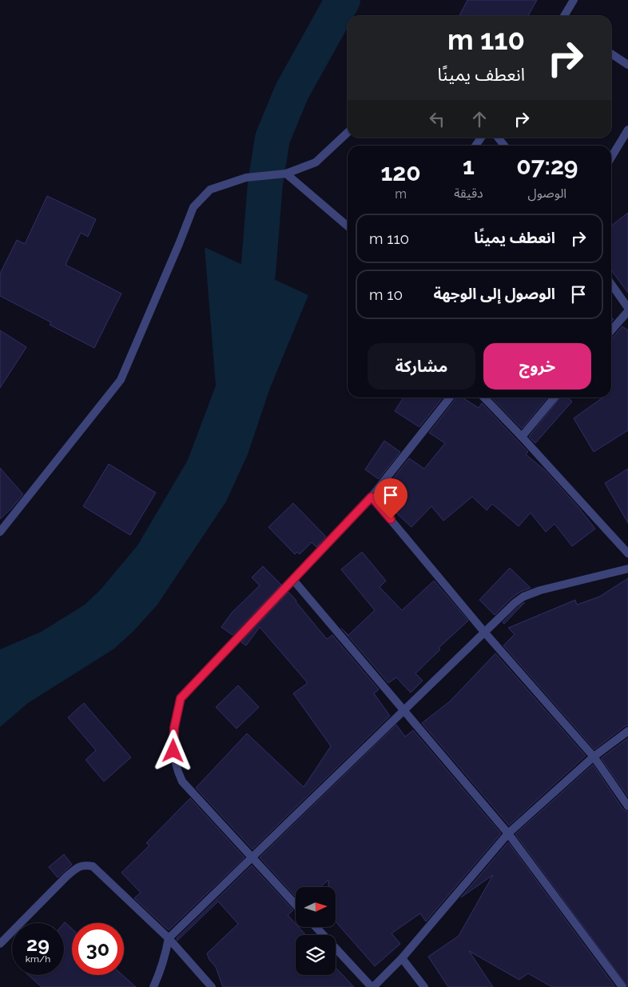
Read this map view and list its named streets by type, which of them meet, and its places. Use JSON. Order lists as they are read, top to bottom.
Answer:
{
  "north": "right",
  "page": {
    "turn": ["110 m", "انعطف يمينًا"],
    "eta": [
      "07:29",
      "الوصول",
      "1",
      "دقيقة",
      "120",
      "m"
    ],
    "list": [
      {
        "name": "انعطف يمينًا",
        "value": "110 m"
      },
      {
        "name": "الوصول إلى الوجهة",
        "value": "10 m"
      }
    ],
    "buttons": ["خروج", "مشاركة"],
    "speed": "29 km/h",
    "limit": "30"
  }
}
